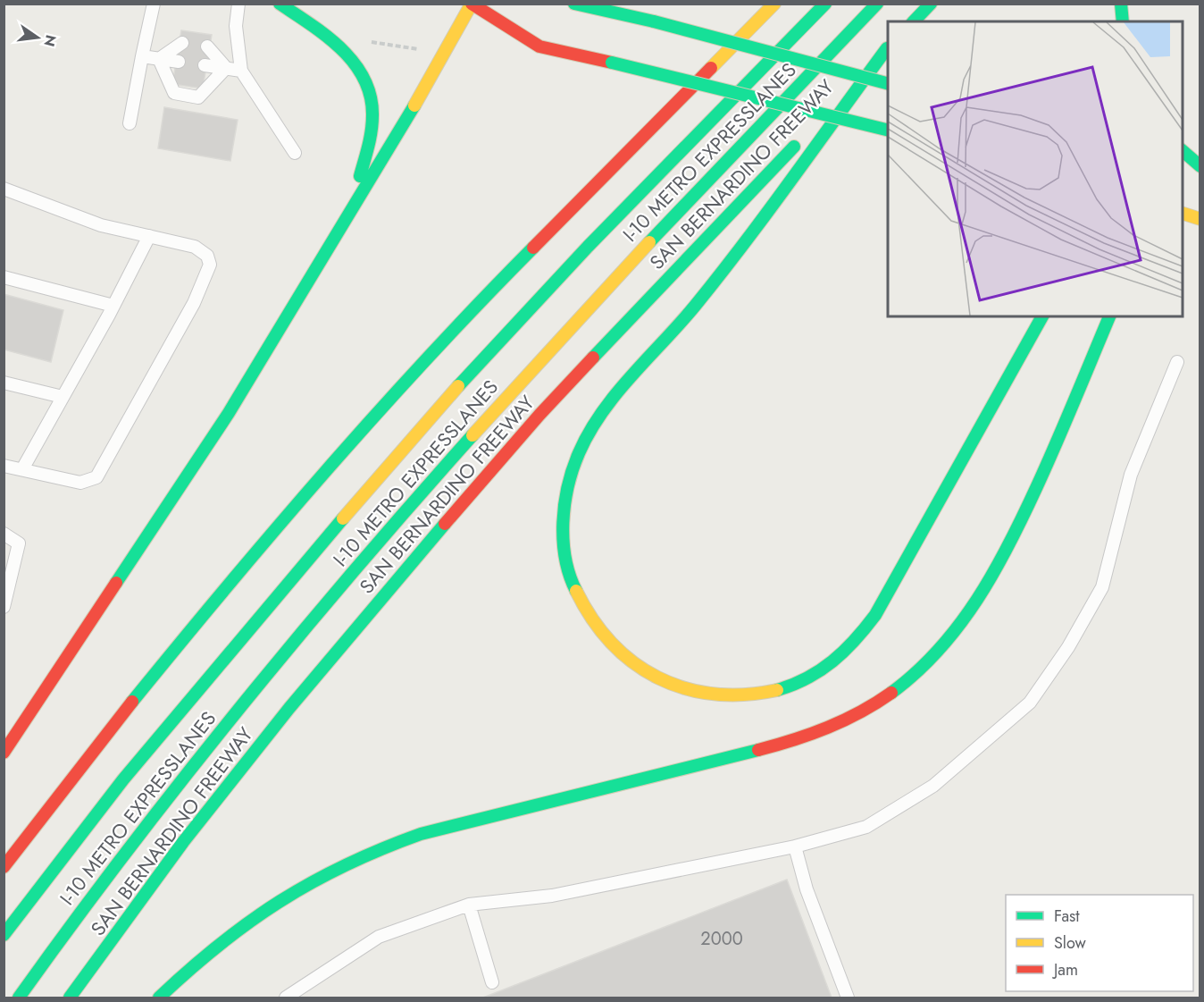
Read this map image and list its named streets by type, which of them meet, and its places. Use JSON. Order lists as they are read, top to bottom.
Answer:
{
  "streets": {
    "main road": ["I-10 METRO EXPRESSLANES", "SAN BERNARDINO FREEWAY"]
  },
  "house_numbers": ["2000"],
  "legend": ["Fast", "Slow", "Jam"],
  "north": "right"
}
